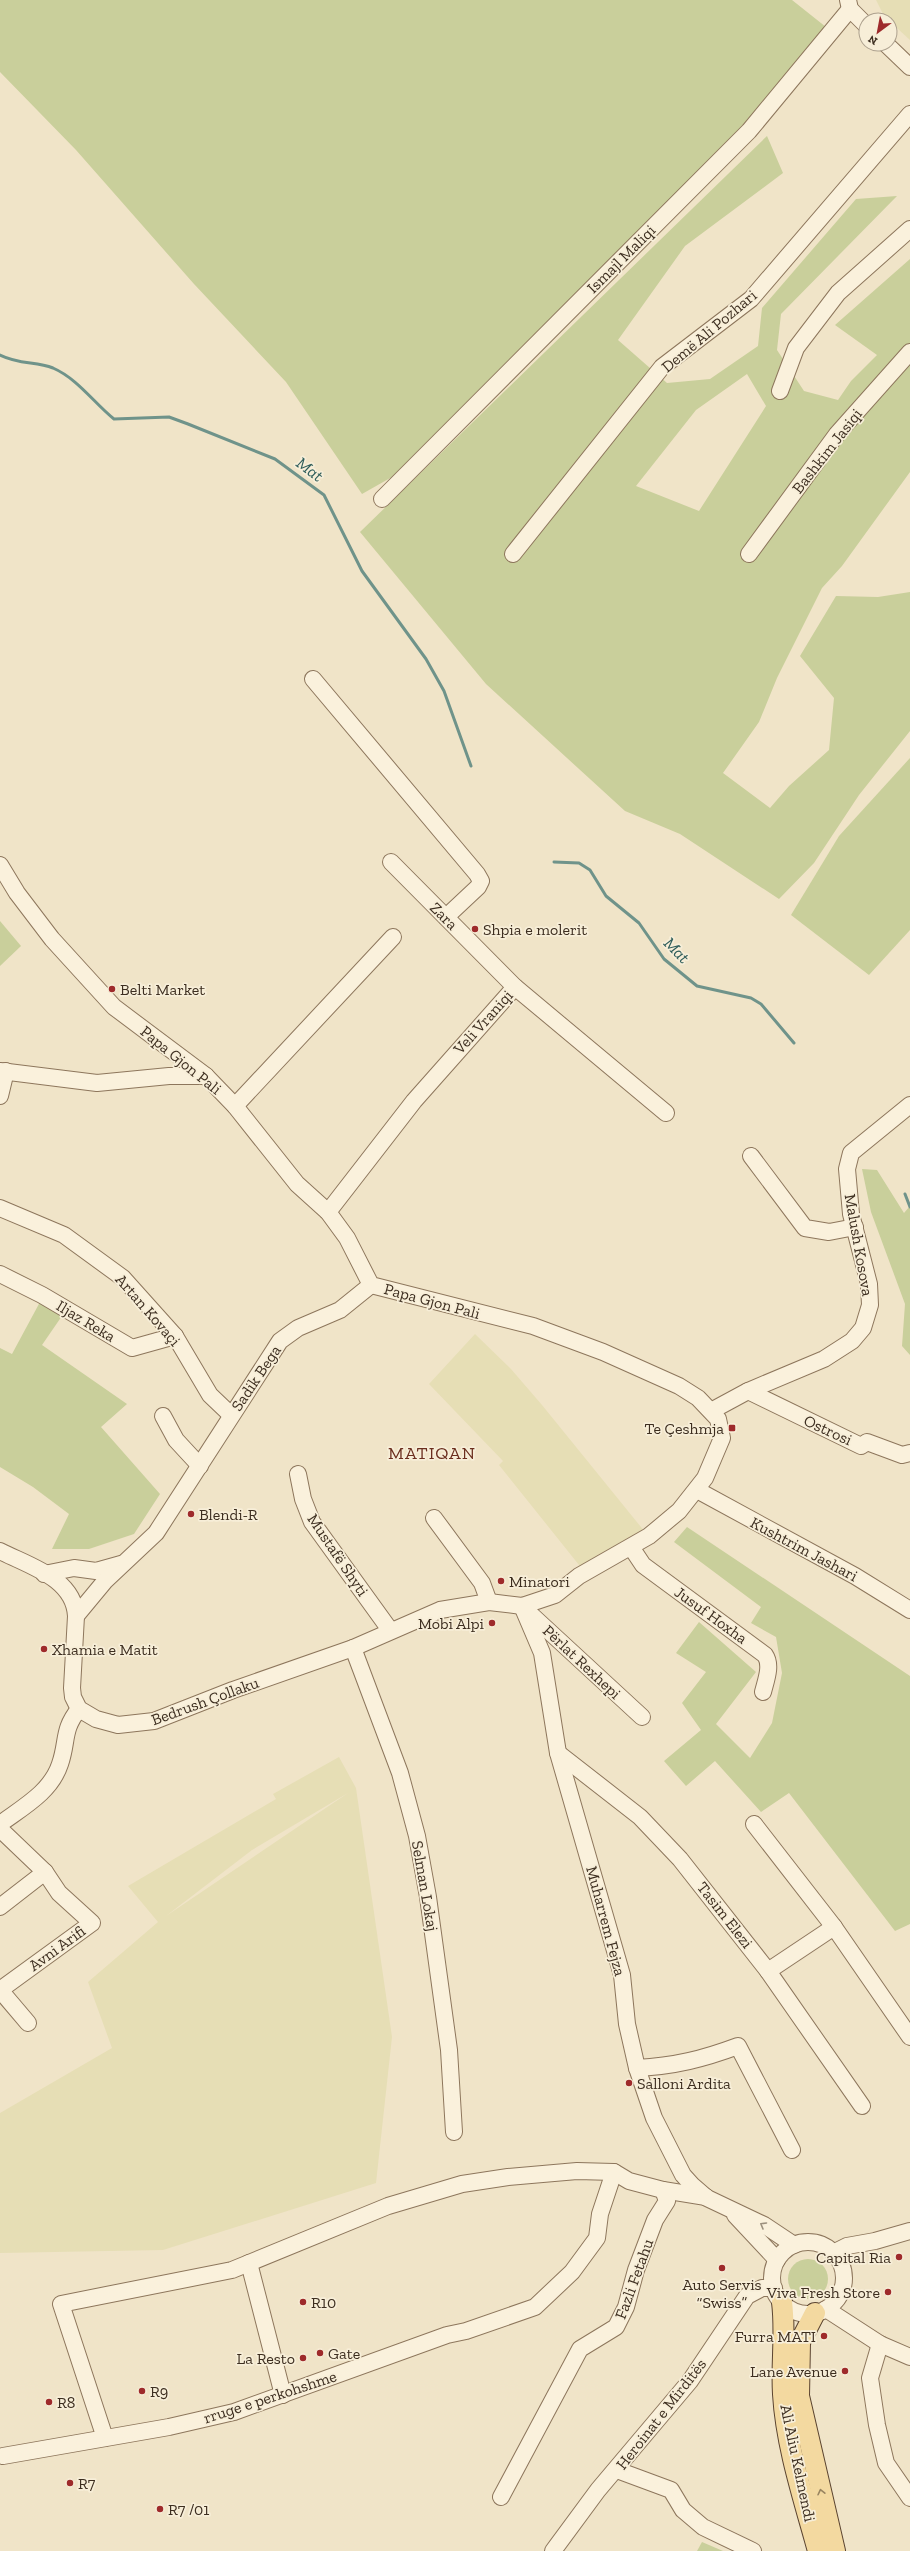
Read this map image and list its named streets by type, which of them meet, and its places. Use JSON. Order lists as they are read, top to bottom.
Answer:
{
  "streets": {
    "main road": ["Ali Aliu Kelmendi"],
    "street": [
      "Ismajl Maliqi",
      "Demë Ali Pozhari",
      "Bashkim Jasiqi",
      "Zara",
      "Veli Vraniqi",
      "Papa Gjon Pali",
      "Malush Kosova",
      "Artan Kovaçi",
      "Iljaz Reka",
      "Sadik Bega",
      "Ostrosi",
      "Kushtrim Jashari",
      "Mustafë Shyti",
      "Jusuf Hoxha",
      "Përlat Rexhepi",
      "Bedrush Çollaku",
      "Selman Lokaj",
      "Tasim Elezi",
      "Muharrem Fejza",
      "Avni Arifi",
      "Fazli Fetahu",
      "rruge e perkohshme",
      "Heroinat e Mirditës"
    ]
  },
  "crossings": [
    ["Zara", "Veli Vraniqi"],
    ["Veli Vraniqi", "Papa Gjon Pali"],
    ["Papa Gjon Pali", "Malush Kosova"],
    ["Papa Gjon Pali", "Sadik Bega"],
    ["Papa Gjon Pali", "Kushtrim Jashari"],
    ["Papa Gjon Pali", "Jusuf Hoxha"],
    ["Papa Gjon Pali", "Përlat Rexhepi"],
    ["Papa Gjon Pali", "Bedrush Çollaku"],
    ["Papa Gjon Pali", "Muharrem Fejza"],
    ["Malush Kosova", "Ostrosi"],
    ["Artan Kovaçi", "Iljaz Reka"],
    ["Artan Kovaçi", "Sadik Bega"],
    ["Mustafë Shyti", "Bedrush Çollaku"],
    ["Përlat Rexhepi", "Bedrush Çollaku"],
    ["Përlat Rexhepi", "Muharrem Fejza"],
    ["Bedrush Çollaku", "Selman Lokaj"],
    ["Bedrush Çollaku", "Muharrem Fejza"],
    ["Tasim Elezi", "Muharrem Fejza"],
    ["Muharrem Fejza", "Heroinat e Mirditës"],
    ["Muharrem Fejza", "Ali Aliu Kelmendi"],
    ["Heroinat e Mirditës", "Ali Aliu Kelmendi"]
  ],
  "districts": ["MATIQAN"],
  "water": ["Mat"],
  "places": {
    "other": [
      "Shpia e molerit",
      "Belti Market",
      "Blendi-R",
      "Minatori",
      "Mobi Alpi",
      "Xhamia e Matit",
      "Salloni Ardita",
      "Capital Ria",
      "Auto Servis “Swiss”",
      "Viva Fresh Store",
      "R10",
      "Furra MATI",
      "Gate",
      "La Resto",
      "Lane Avenue",
      "R9",
      "R8",
      "R7",
      "R7 /01"
    ],
    "transit": ["Te Çeshmja"]
  },
  "north": "bottom left"
}
